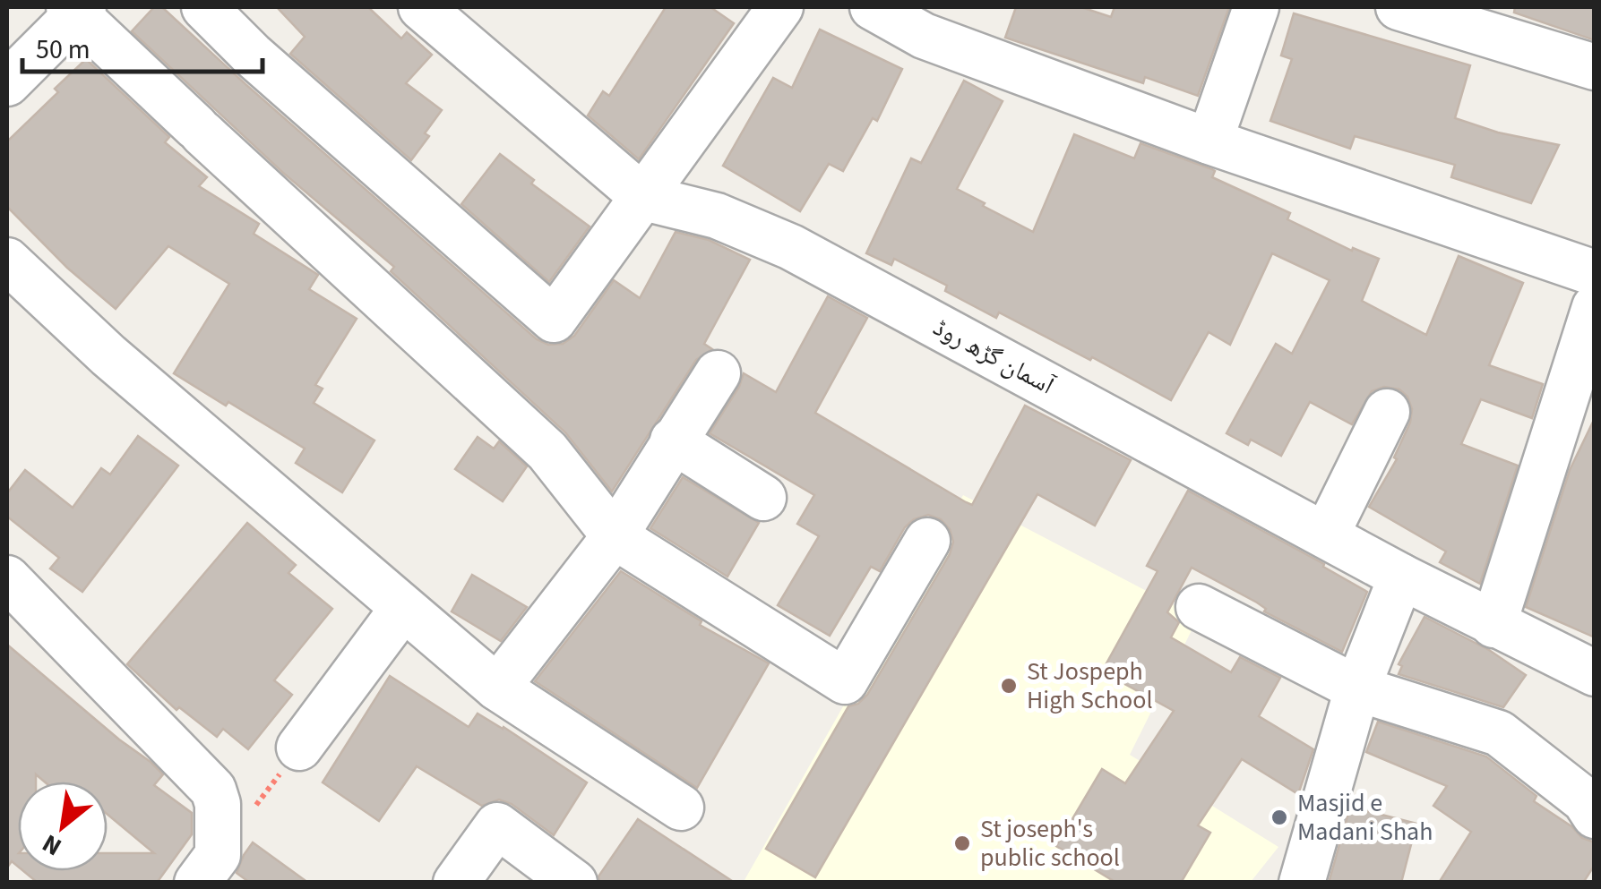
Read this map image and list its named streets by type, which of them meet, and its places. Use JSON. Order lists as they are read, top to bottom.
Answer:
{
  "streets": {
    "street": ["آسمان گڑھ روڈ"]
  },
  "places": ["St Jospeph High School", "Masjid e Madani Shah", "St joseph's public school"],
  "scale_bar": "50 m",
  "north": "bottom left"
}
